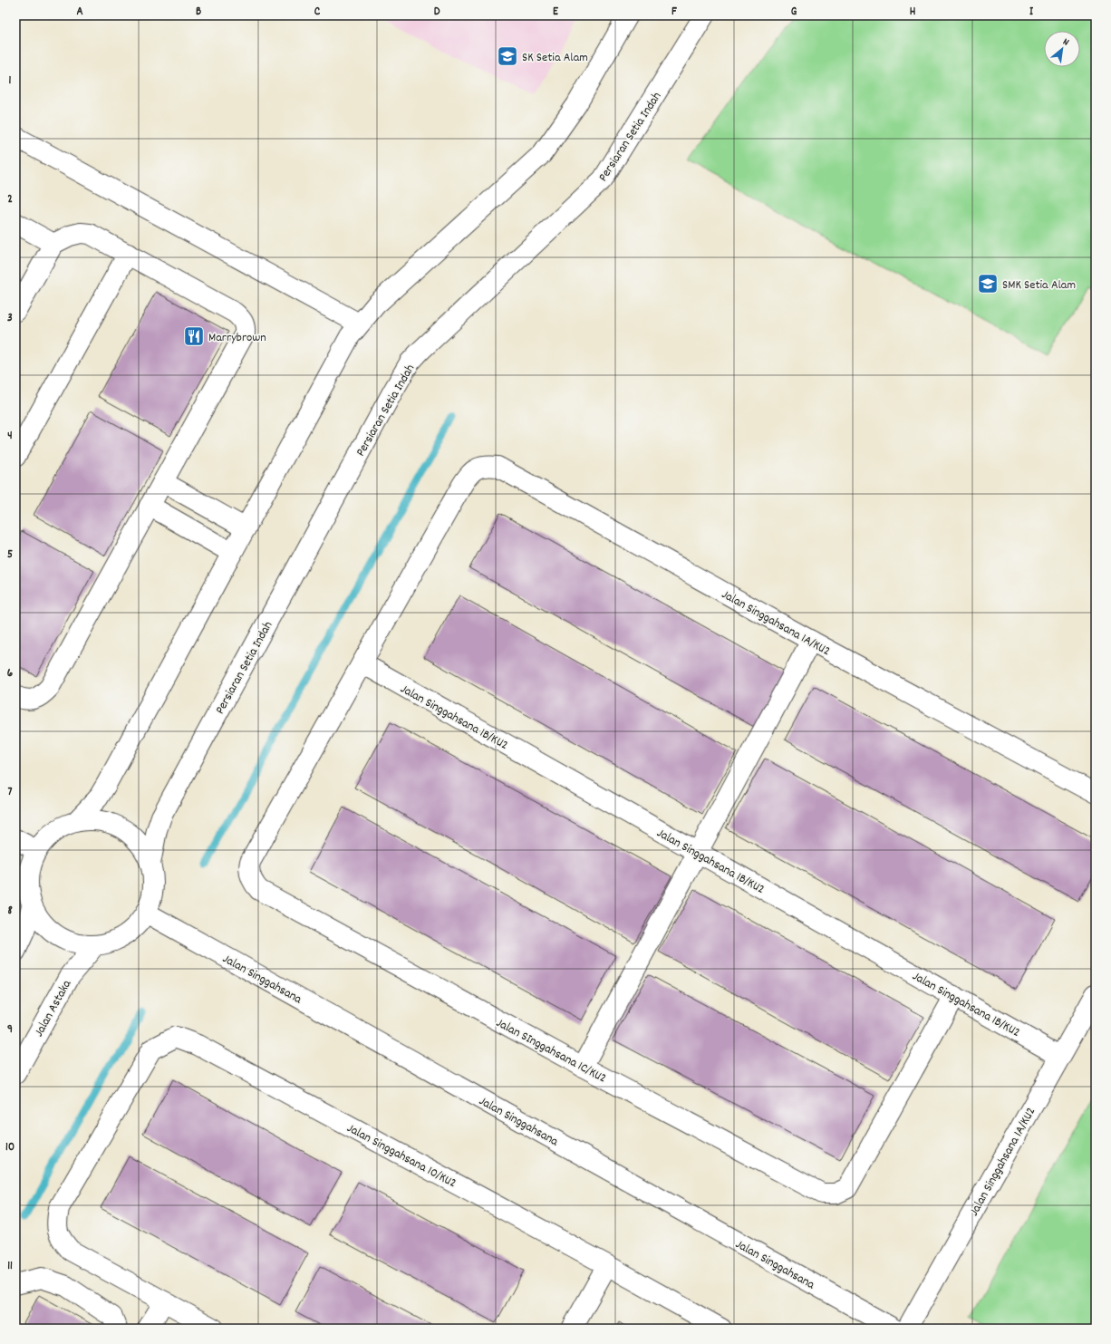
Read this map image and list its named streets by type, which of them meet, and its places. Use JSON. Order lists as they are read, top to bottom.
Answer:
{
  "streets": {
    "street": [
      "Persiaran Setia Indah",
      "Jalan Singgahsana 1A/KU2",
      "Jalan Singgahsana 1B/KU2",
      "Jalan Singgahsana",
      "Jalan Astaka",
      "Jalan SInggahsana 1C/KU2",
      "Jalan Singgahsana 10/KU2"
    ]
  },
  "crossings": [
    ["Persiaran Setia Indah", "Jalan Singgahsana"],
    ["Persiaran Setia Indah", "Jalan Astaka"],
    ["Jalan Singgahsana 1A/KU2", "Jalan Singgahsana 1B/KU2"],
    ["Jalan Singgahsana 1A/KU2", "Jalan SInggahsana 1C/KU2"],
    ["Jalan Singgahsana 1B/KU2", "Jalan SInggahsana 1C/KU2"],
    ["Jalan Singgahsana", "Jalan Astaka"]
  ],
  "places": {
    "school or university": ["SK Setia Alam", "SMK Setia Alam"],
    "restaurant": ["Marrybrown"]
  },
  "north": "top right",
  "grid": {
    "columns": [
      "A",
      "B",
      "C",
      "D",
      "E",
      "F",
      "G",
      "H",
      "I"
    ],
    "rows": [
      "1",
      "2",
      "3",
      "4",
      "5",
      "6",
      "7",
      "8",
      "9",
      "10",
      "11"
    ]
  }
}
